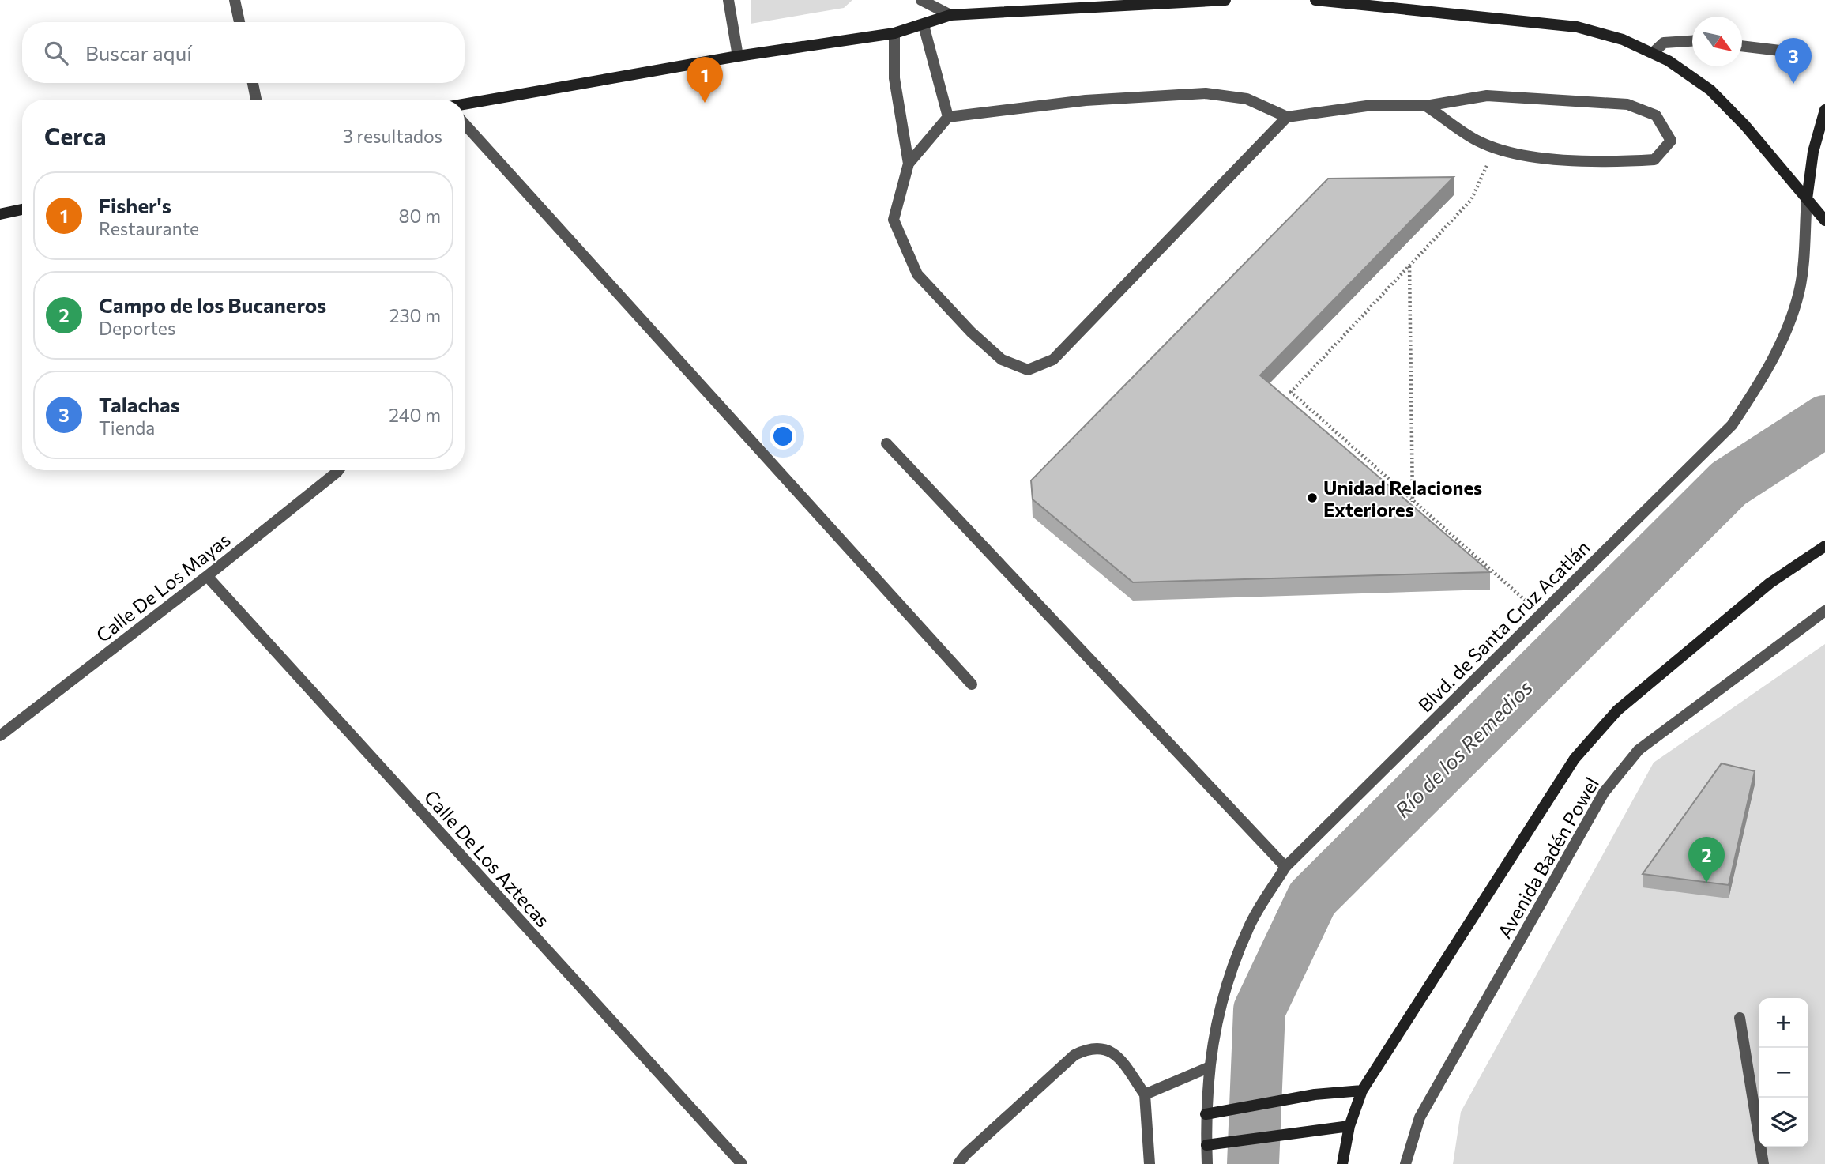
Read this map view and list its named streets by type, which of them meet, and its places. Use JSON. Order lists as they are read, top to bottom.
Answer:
{
  "streets": {
    "main road": ["Blvd. de Santa Cruz Acatlán"],
    "street": ["Calle De Los Mayas", "Avenida Badén Powel", "Calle De Los Aztecas"]
  },
  "crossings": [
    ["Calle De Los Mayas", "Calle De Los Aztecas"]
  ],
  "water": ["Río de los Remedios"],
  "places": ["Unidad Relaciones Exteriores"],
  "north": "bottom right",
  "page": {
    "search": "Buscar aquí",
    "pins": ["3", "1", "2"],
    "heading": ["Cerca", "3 resultados"],
    "list": [
      {
        "mark": "1",
        "name": "Fisher's",
        "note": "Restaurante",
        "value": "80 m"
      },
      {
        "mark": "2",
        "name": "Campo de los Bucaneros",
        "note": "Deportes",
        "value": "230 m"
      },
      {
        "mark": "3",
        "name": "Talachas",
        "note": "Tienda",
        "value": "240 m"
      }
    ],
    "map_buttons": ["+", "−"]
  }
}
